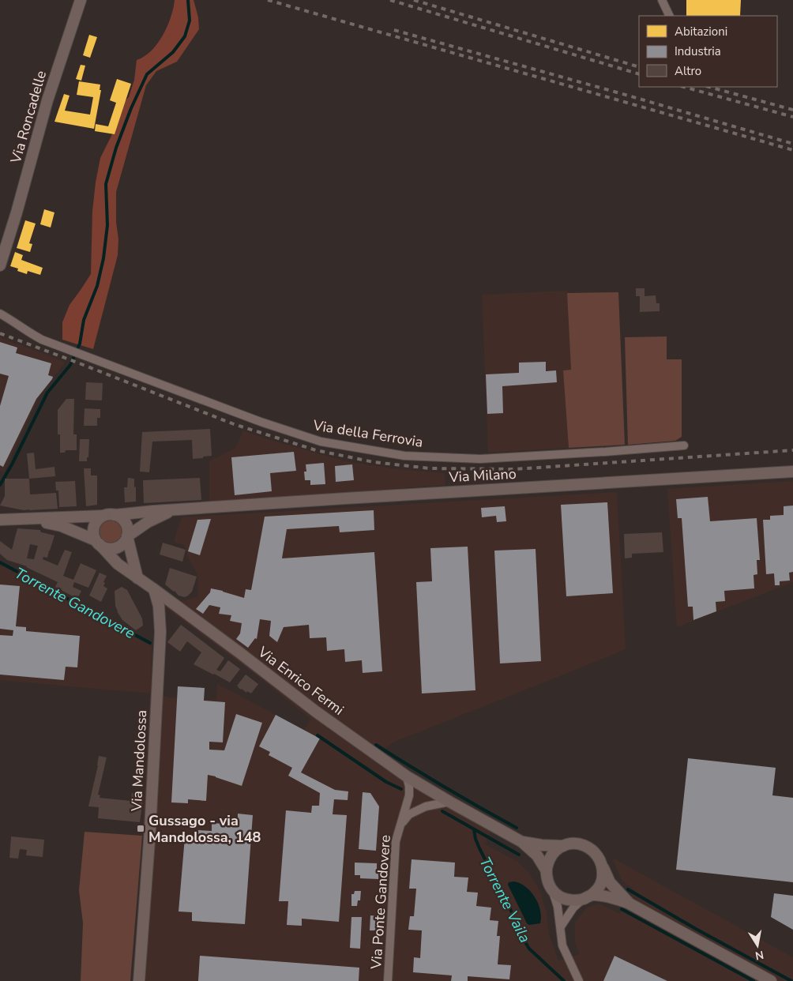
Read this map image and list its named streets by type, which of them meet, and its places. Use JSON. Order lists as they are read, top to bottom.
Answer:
{
  "streets": {
    "main road": [
      "Via Roncadelle",
      "Via Milano",
      "Via Enrico Fermi",
      "Via Mandolossa"
    ],
    "street": ["Via della Ferrovia", "Via Ponte Gandovere"]
  },
  "crossings": [
    ["Via Milano", "Via Enrico Fermi"],
    ["Via Enrico Fermi", "Via Mandolossa"],
    ["Via Enrico Fermi", "Via Ponte Gandovere"]
  ],
  "water": ["Torrente Gandovere", "Torrente Vaila"],
  "places": {
    "transit": ["Gussago - via Mandolossa, 148"]
  },
  "legend": ["Abitazioni", "Industria", "Altro"],
  "north": "bottom"
}
